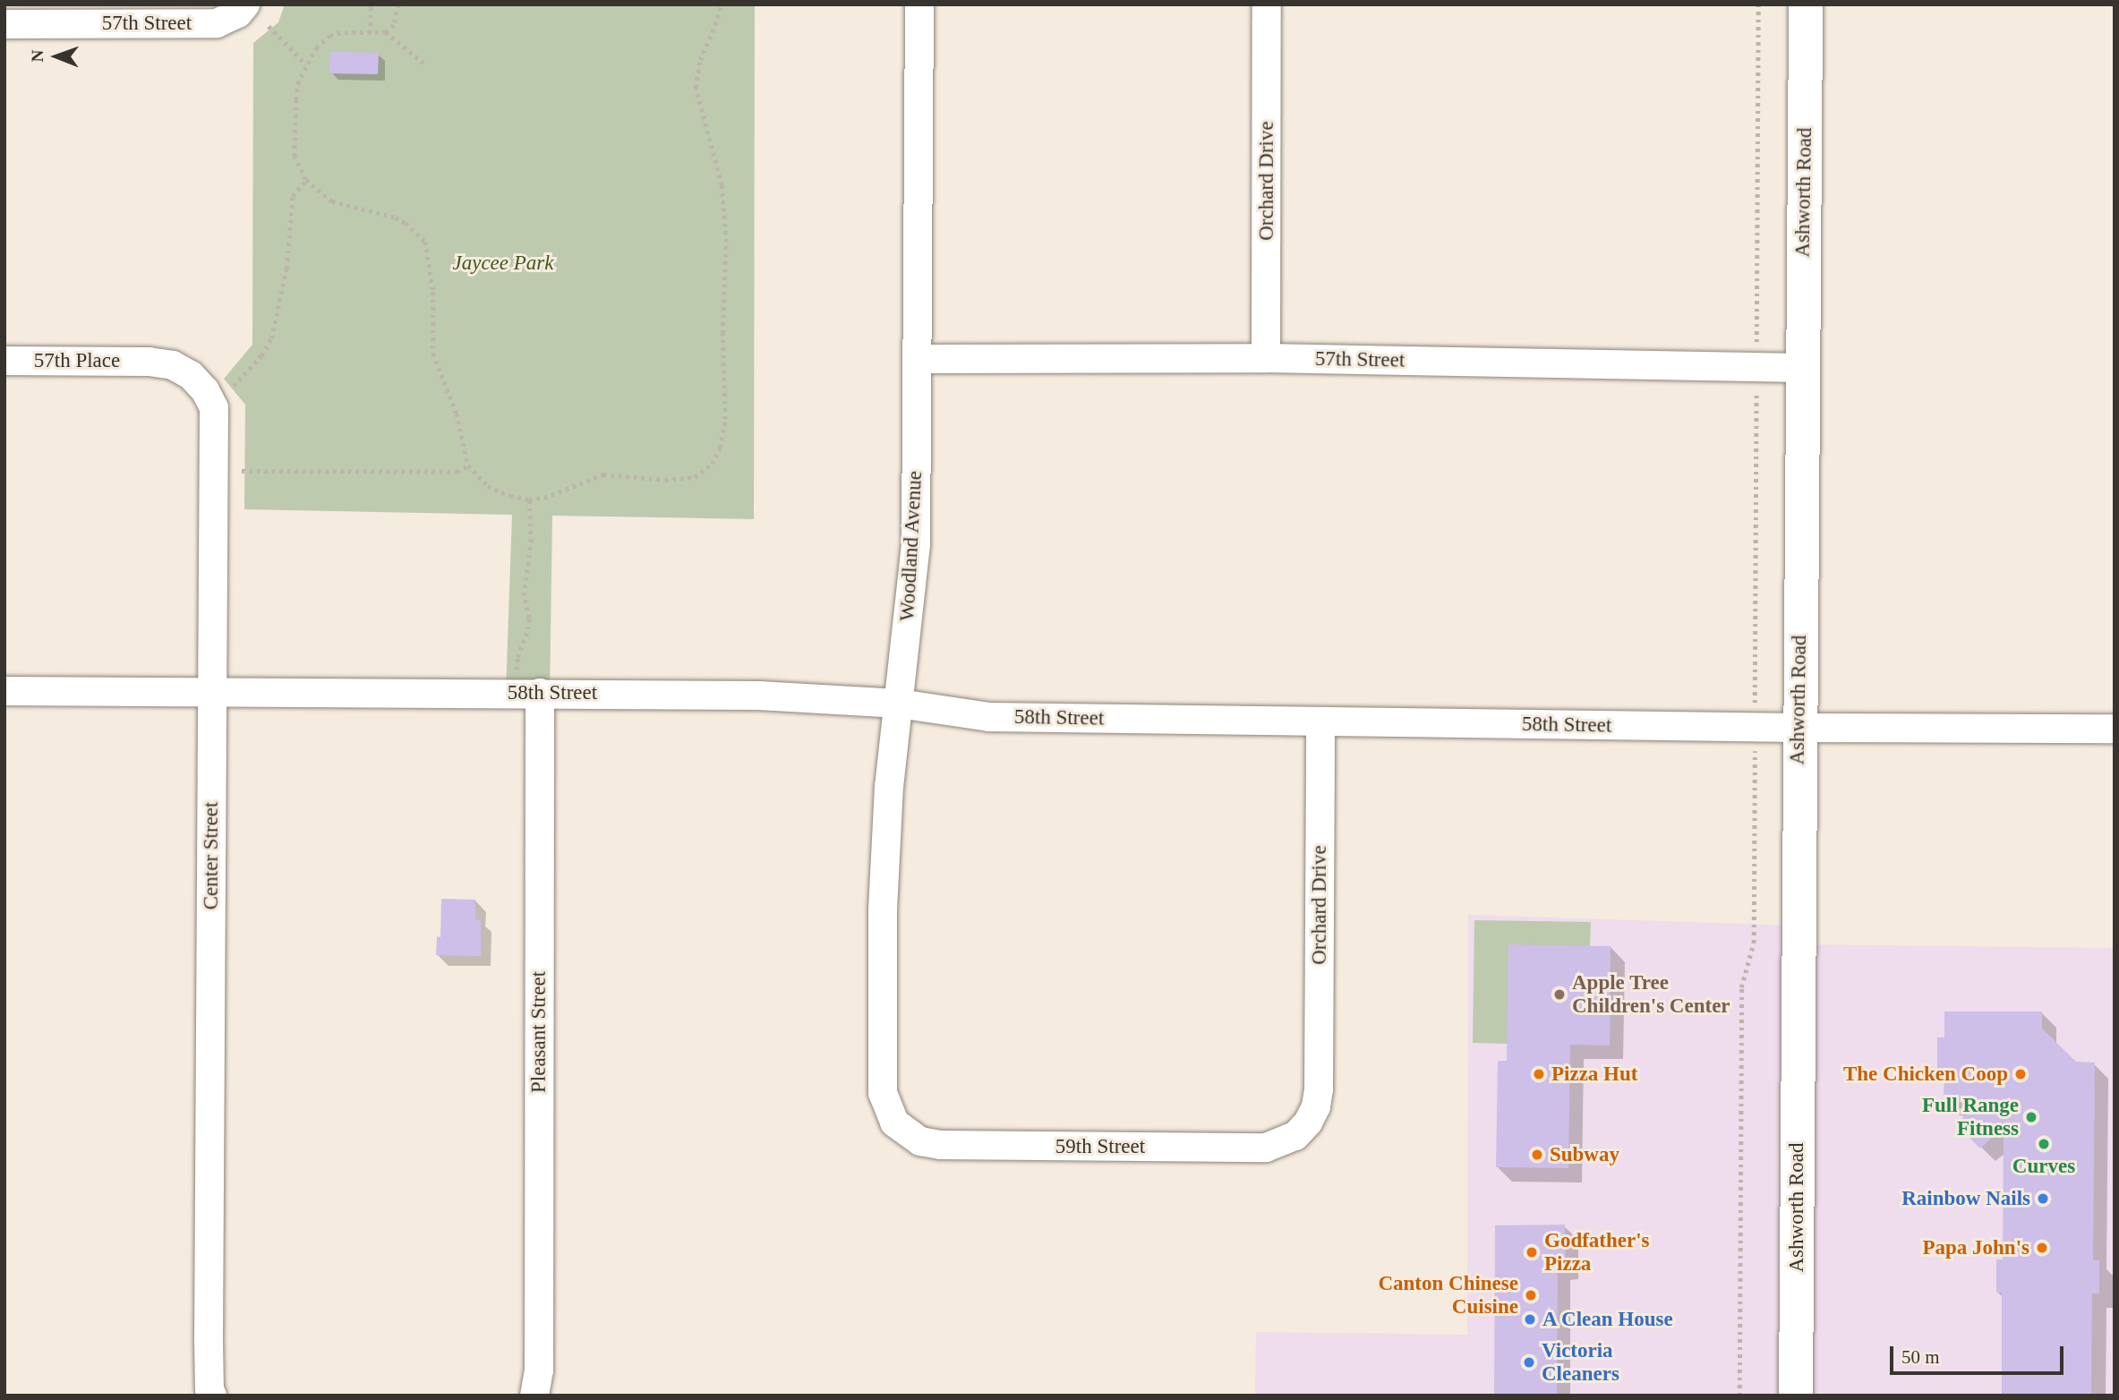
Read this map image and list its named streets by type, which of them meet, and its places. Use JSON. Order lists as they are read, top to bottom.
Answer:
{
  "streets": {
    "main road": ["Ashworth Road"],
    "street": [
      "57th Street",
      "Orchard Drive",
      "57th Place",
      "Woodland Avenue",
      "58th Street",
      "Center Street",
      "Pleasant Street",
      "59th Street"
    ]
  },
  "crossings": [
    ["57th Street", "Orchard Drive"],
    ["57th Street", "Ashworth Road"],
    ["57th Street", "Woodland Avenue"],
    ["Orchard Drive", "58th Street"],
    ["Orchard Drive", "59th Street"],
    ["Ashworth Road", "58th Street"],
    ["57th Place", "Center Street"],
    ["Woodland Avenue", "58th Street"],
    ["Woodland Avenue", "59th Street"],
    ["58th Street", "Center Street"],
    ["58th Street", "Pleasant Street"]
  ],
  "parks": ["Jaycee Park"],
  "places": [
    "Apple Tree Children's Center",
    "Pizza Hut",
    "The Chicken Coop",
    "Full Range Fitness",
    "Curves",
    "Subway",
    "Rainbow Nails",
    "Papa John's",
    "Godfather's Pizza",
    "Canton Chinese Cuisine",
    "A Clean House",
    "Victoria Cleaners"
  ],
  "scale_bar": "50 m",
  "north": "left"
}
